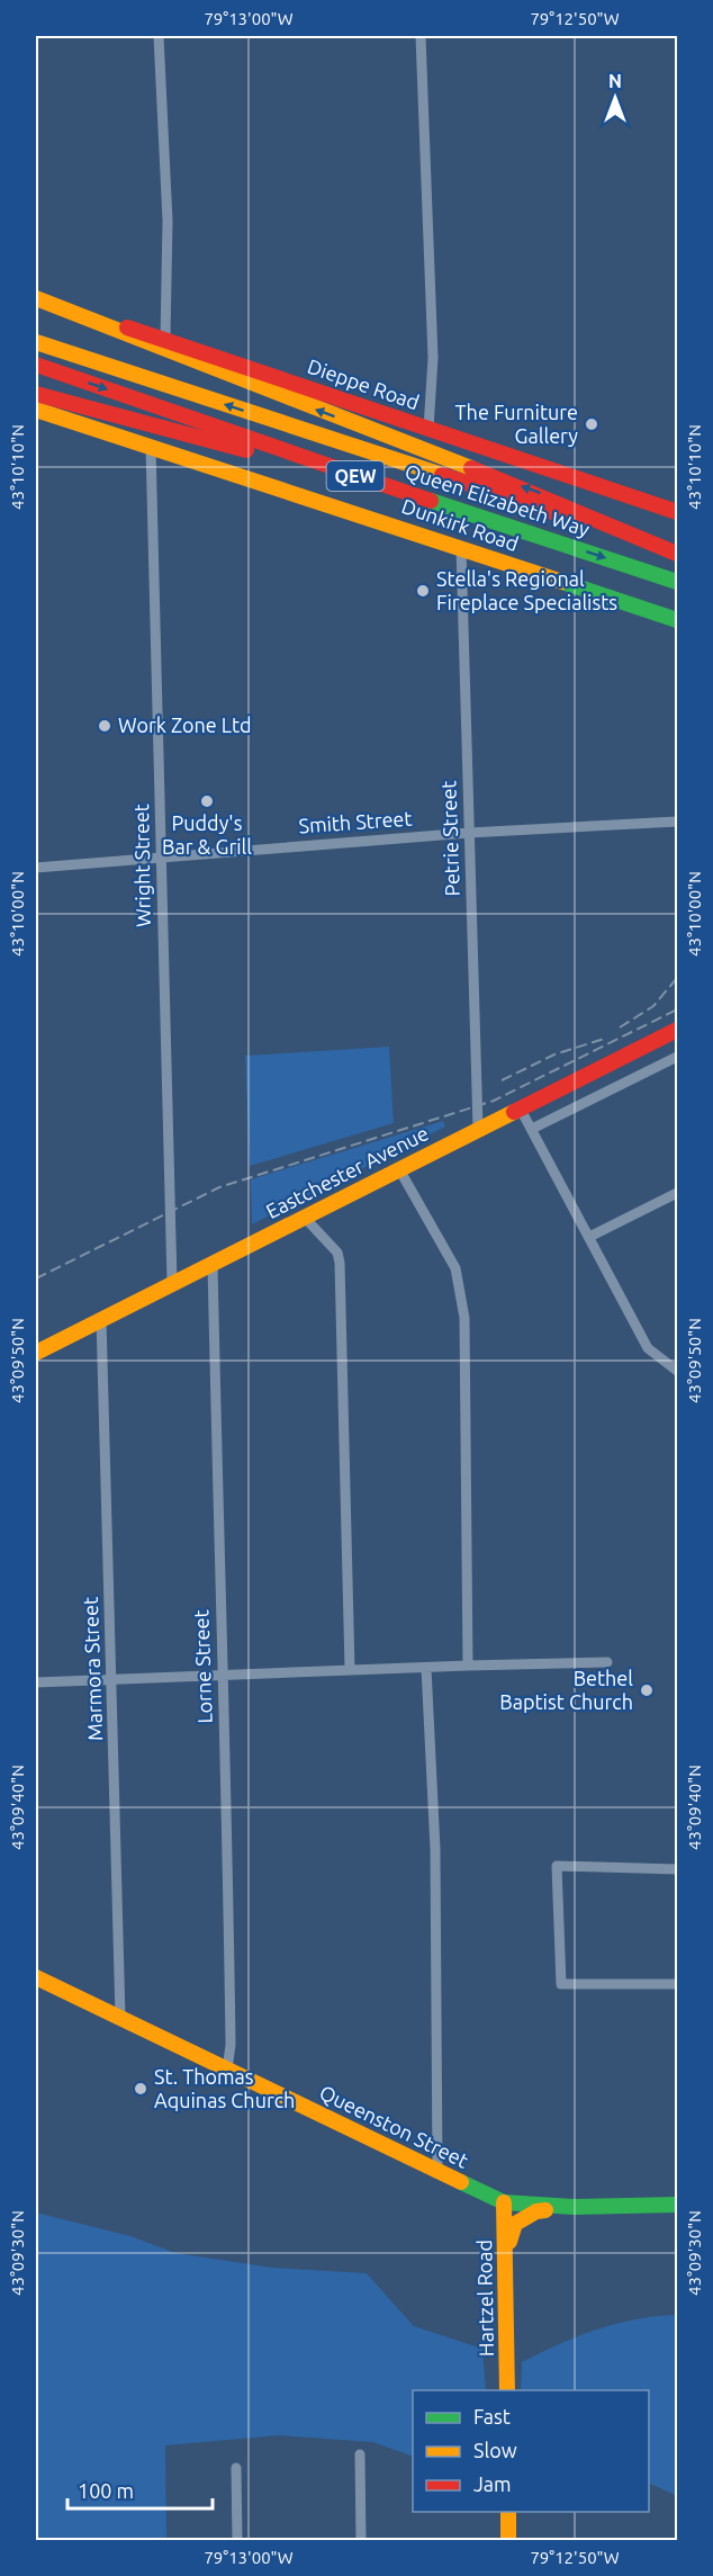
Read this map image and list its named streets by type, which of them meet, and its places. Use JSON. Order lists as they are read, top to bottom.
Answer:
{
  "streets": {
    "main road": [
      "Dieppe Road",
      "QEW",
      "Queen Elizabeth Way",
      "Dunkirk Road",
      "Eastchester Avenue",
      "Queenston Street",
      "Hartzel Road"
    ],
    "street": [
      "Smith Street",
      "Petrie Street",
      "Wright Street",
      "Lorne Street",
      "Marmora Street"
    ]
  },
  "crossings": [
    ["Dunkirk Road", "Petrie Street"],
    ["Dunkirk Road", "Wright Street"],
    ["Smith Street", "Petrie Street"],
    ["Smith Street", "Wright Street"],
    ["Petrie Street", "Eastchester Avenue"],
    ["Wright Street", "Eastchester Avenue"],
    ["Eastchester Avenue", "Lorne Street"],
    ["Eastchester Avenue", "Marmora Street"],
    ["Lorne Street", "Queenston Street"],
    ["Marmora Street", "Queenston Street"],
    ["Queenston Street", "Hartzel Road"]
  ],
  "places": [
    "The Furniture Gallery",
    "Stella's Regional Fireplace Specialists",
    "Work Zone Ltd",
    "Puddy's Bar & Grill",
    "Bethel Baptist Church",
    "St. Thomas Aquinas Church"
  ],
  "legend": ["Fast", "Slow", "Jam"],
  "scale_bar": "100 m",
  "north": "top",
  "coordinates": [
    "79°13'00\"W",
    "79°12'50\"W",
    "43°10'10\"N",
    "43°10'00\"N",
    "43°09'50\"N",
    "43°09'40\"N",
    "43°09'30\"N"
  ]
}
